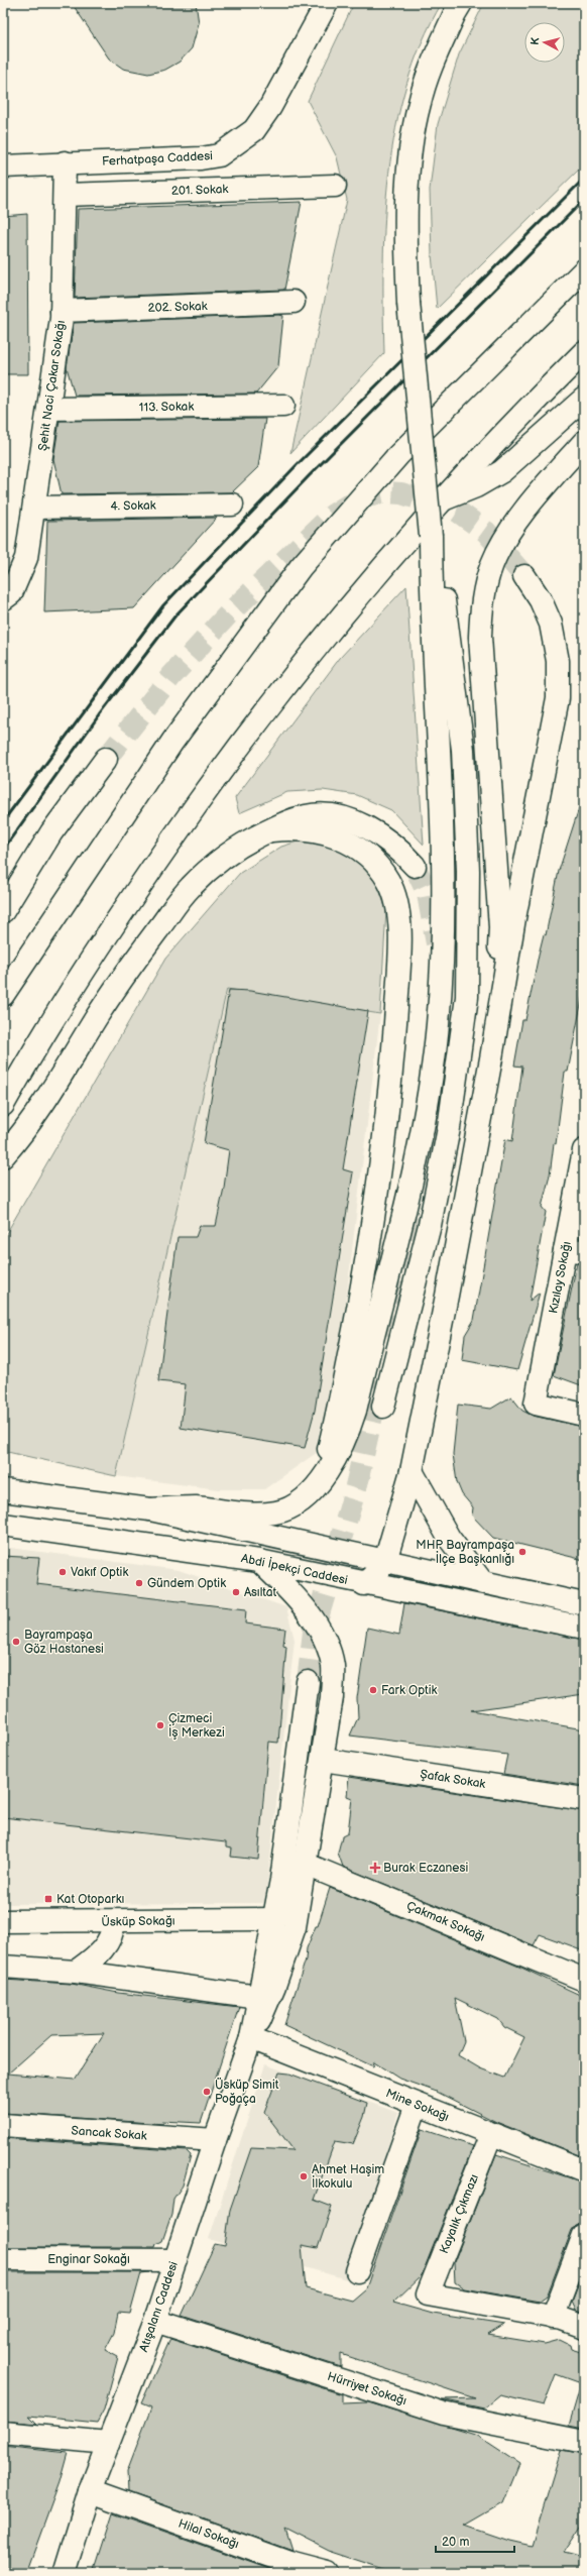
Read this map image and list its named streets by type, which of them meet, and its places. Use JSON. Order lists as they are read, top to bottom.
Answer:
{
  "streets": {
    "main road": [
      "Ferhatpaşa Caddesi",
      "201. Sokak",
      "202. Sokak",
      "Şehit Naci Çakar Sokağı",
      "113. Sokak",
      "4. Sokak",
      "Kızılay Sokağı",
      "Abdi İpekçi Caddesi",
      "Şafak Sokak",
      "Üsküp Sokağı",
      "Çakmak Sokağı",
      "Mine Sokağı",
      "Sancak Sokak",
      "Kayalık Çıkmazı",
      "Enginar Sokağı",
      "Atışalanı Caddesi",
      "Hürriyet Sokağı",
      "Hilal Sokağı"
    ]
  },
  "crossings": [
    ["Ferhatpaşa Caddesi", "Şehit Naci Çakar Sokağı"],
    ["201. Sokak", "Şehit Naci Çakar Sokağı"],
    ["202. Sokak", "Şehit Naci Çakar Sokağı"],
    ["Şehit Naci Çakar Sokağı", "113. Sokak"],
    ["Şehit Naci Çakar Sokağı", "4. Sokak"],
    ["Mine Sokağı", "Kayalık Çıkmazı"],
    ["Mine Sokağı", "Atışalanı Caddesi"],
    ["Sancak Sokak", "Atışalanı Caddesi"],
    ["Enginar Sokağı", "Atışalanı Caddesi"],
    ["Atışalanı Caddesi", "Hürriyet Sokağı"],
    ["Atışalanı Caddesi", "Hilal Sokağı"]
  ],
  "places": {
    "other": [
      "MHP Bayrampaşa İlçe Başkanlığı",
      "Vakıf Optik",
      "Gündem Optik",
      "Asıltat",
      "Bayrampaşa Göz Hastanesi",
      "Fark Optik",
      "Çizmeci İş Merkezi",
      "Üsküp Simit Poğaça",
      "Ahmet Haşim İlkokulu"
    ],
    "health": ["Burak Eczanesi"],
    "transit": ["Kat Otoparkı"]
  },
  "scale_bar": "20 m",
  "north": "left"
}
